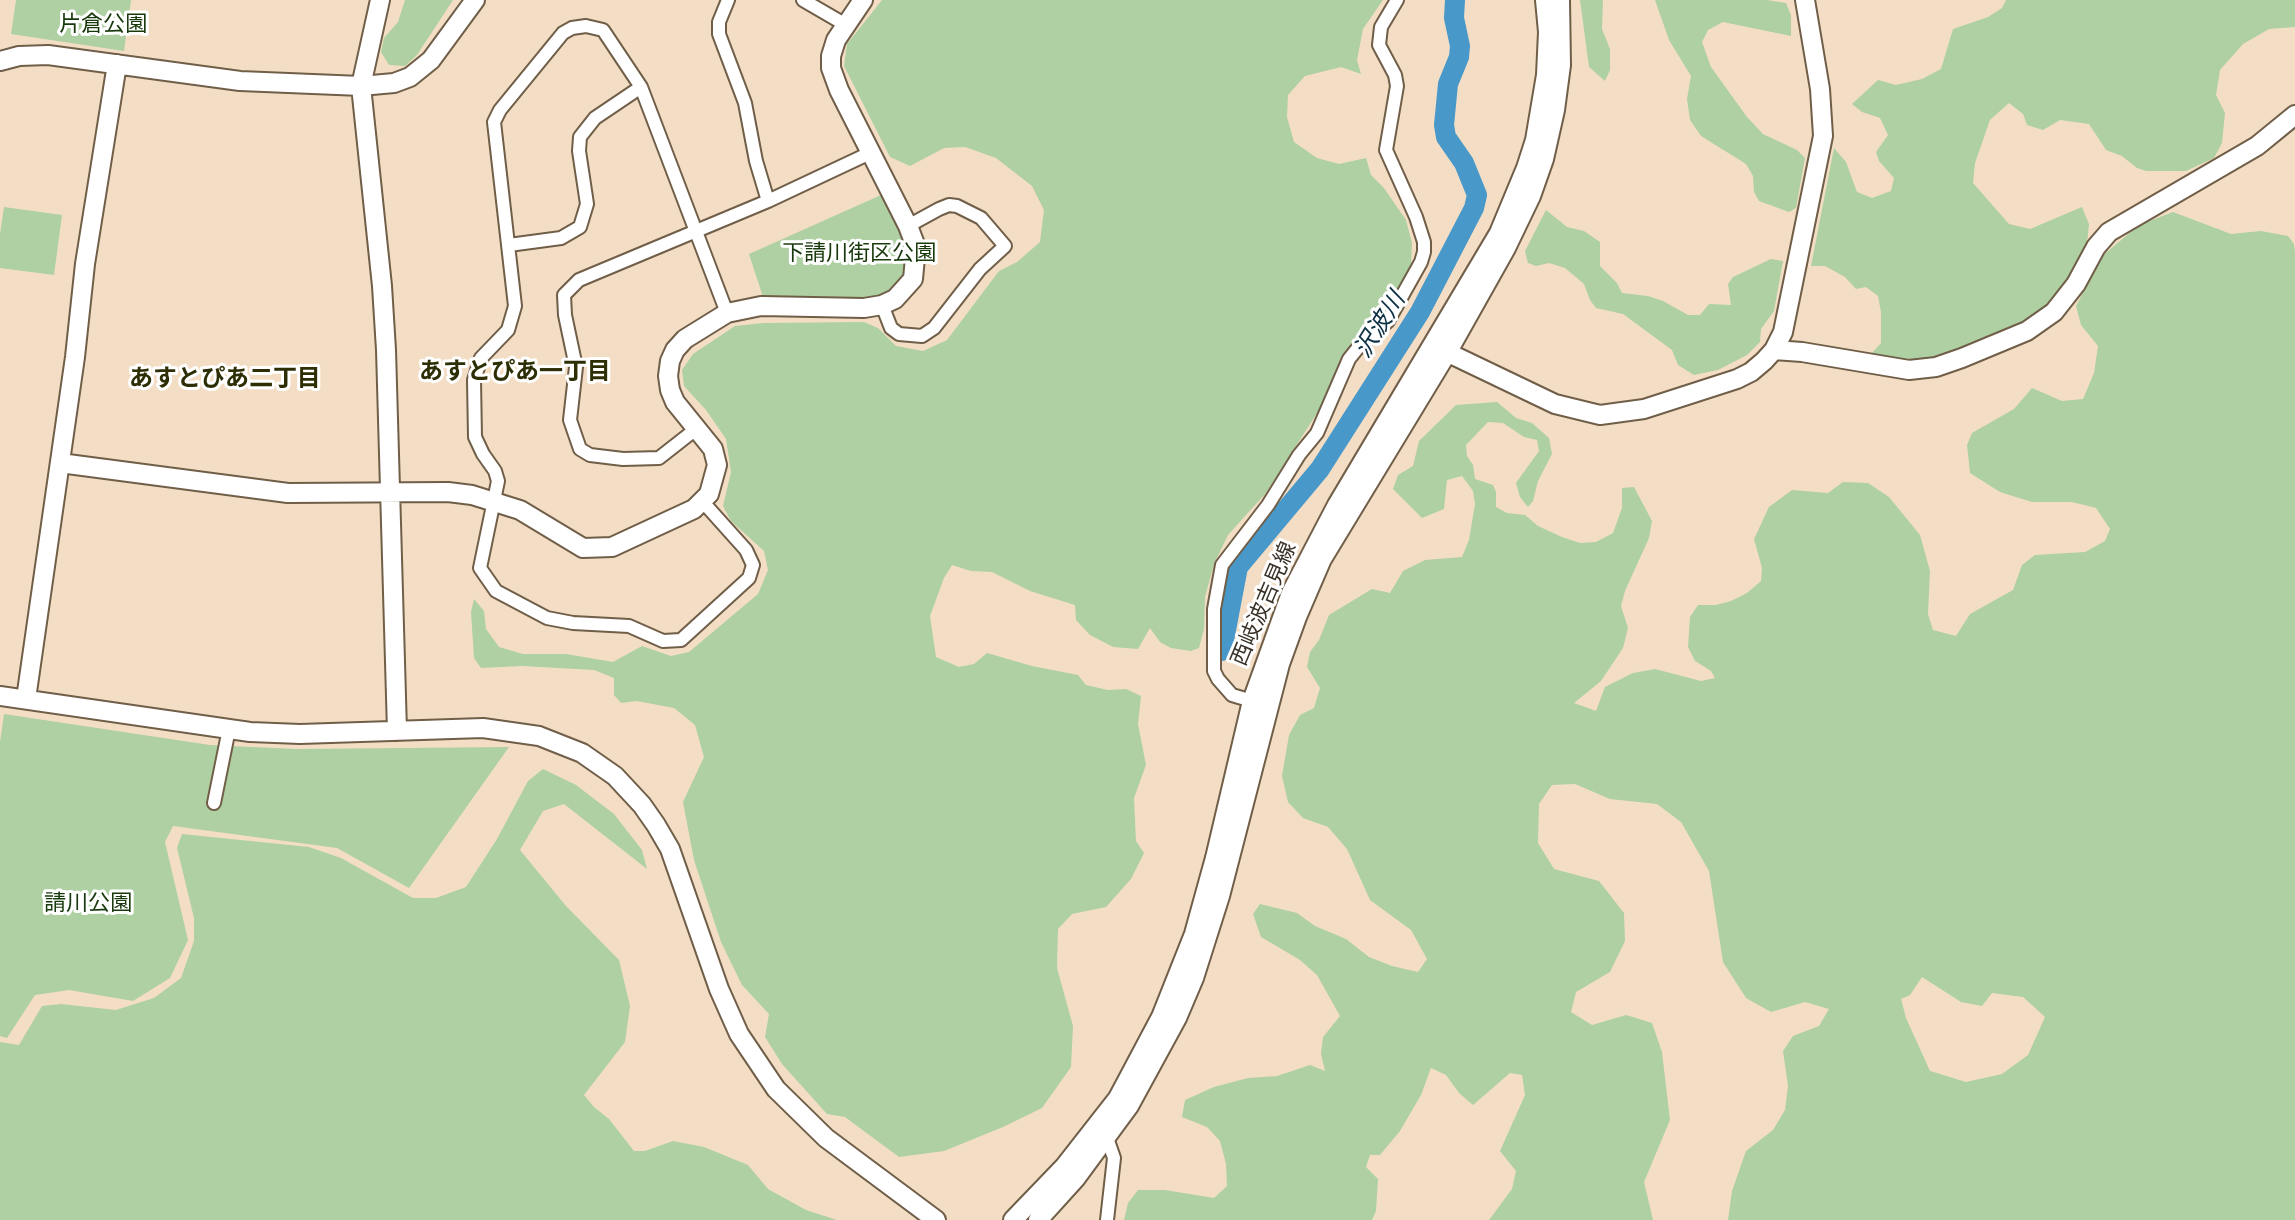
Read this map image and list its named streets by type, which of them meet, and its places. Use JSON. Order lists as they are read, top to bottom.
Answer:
{
  "streets": {
    "street": ["西岐波吉見線"]
  },
  "districts": ["あすとぴあ一丁目", "あすとぴあ二丁目"],
  "water": ["沢波川"],
  "parks": ["片倉公園", "下請川街区公園", "請川公園"]
}
